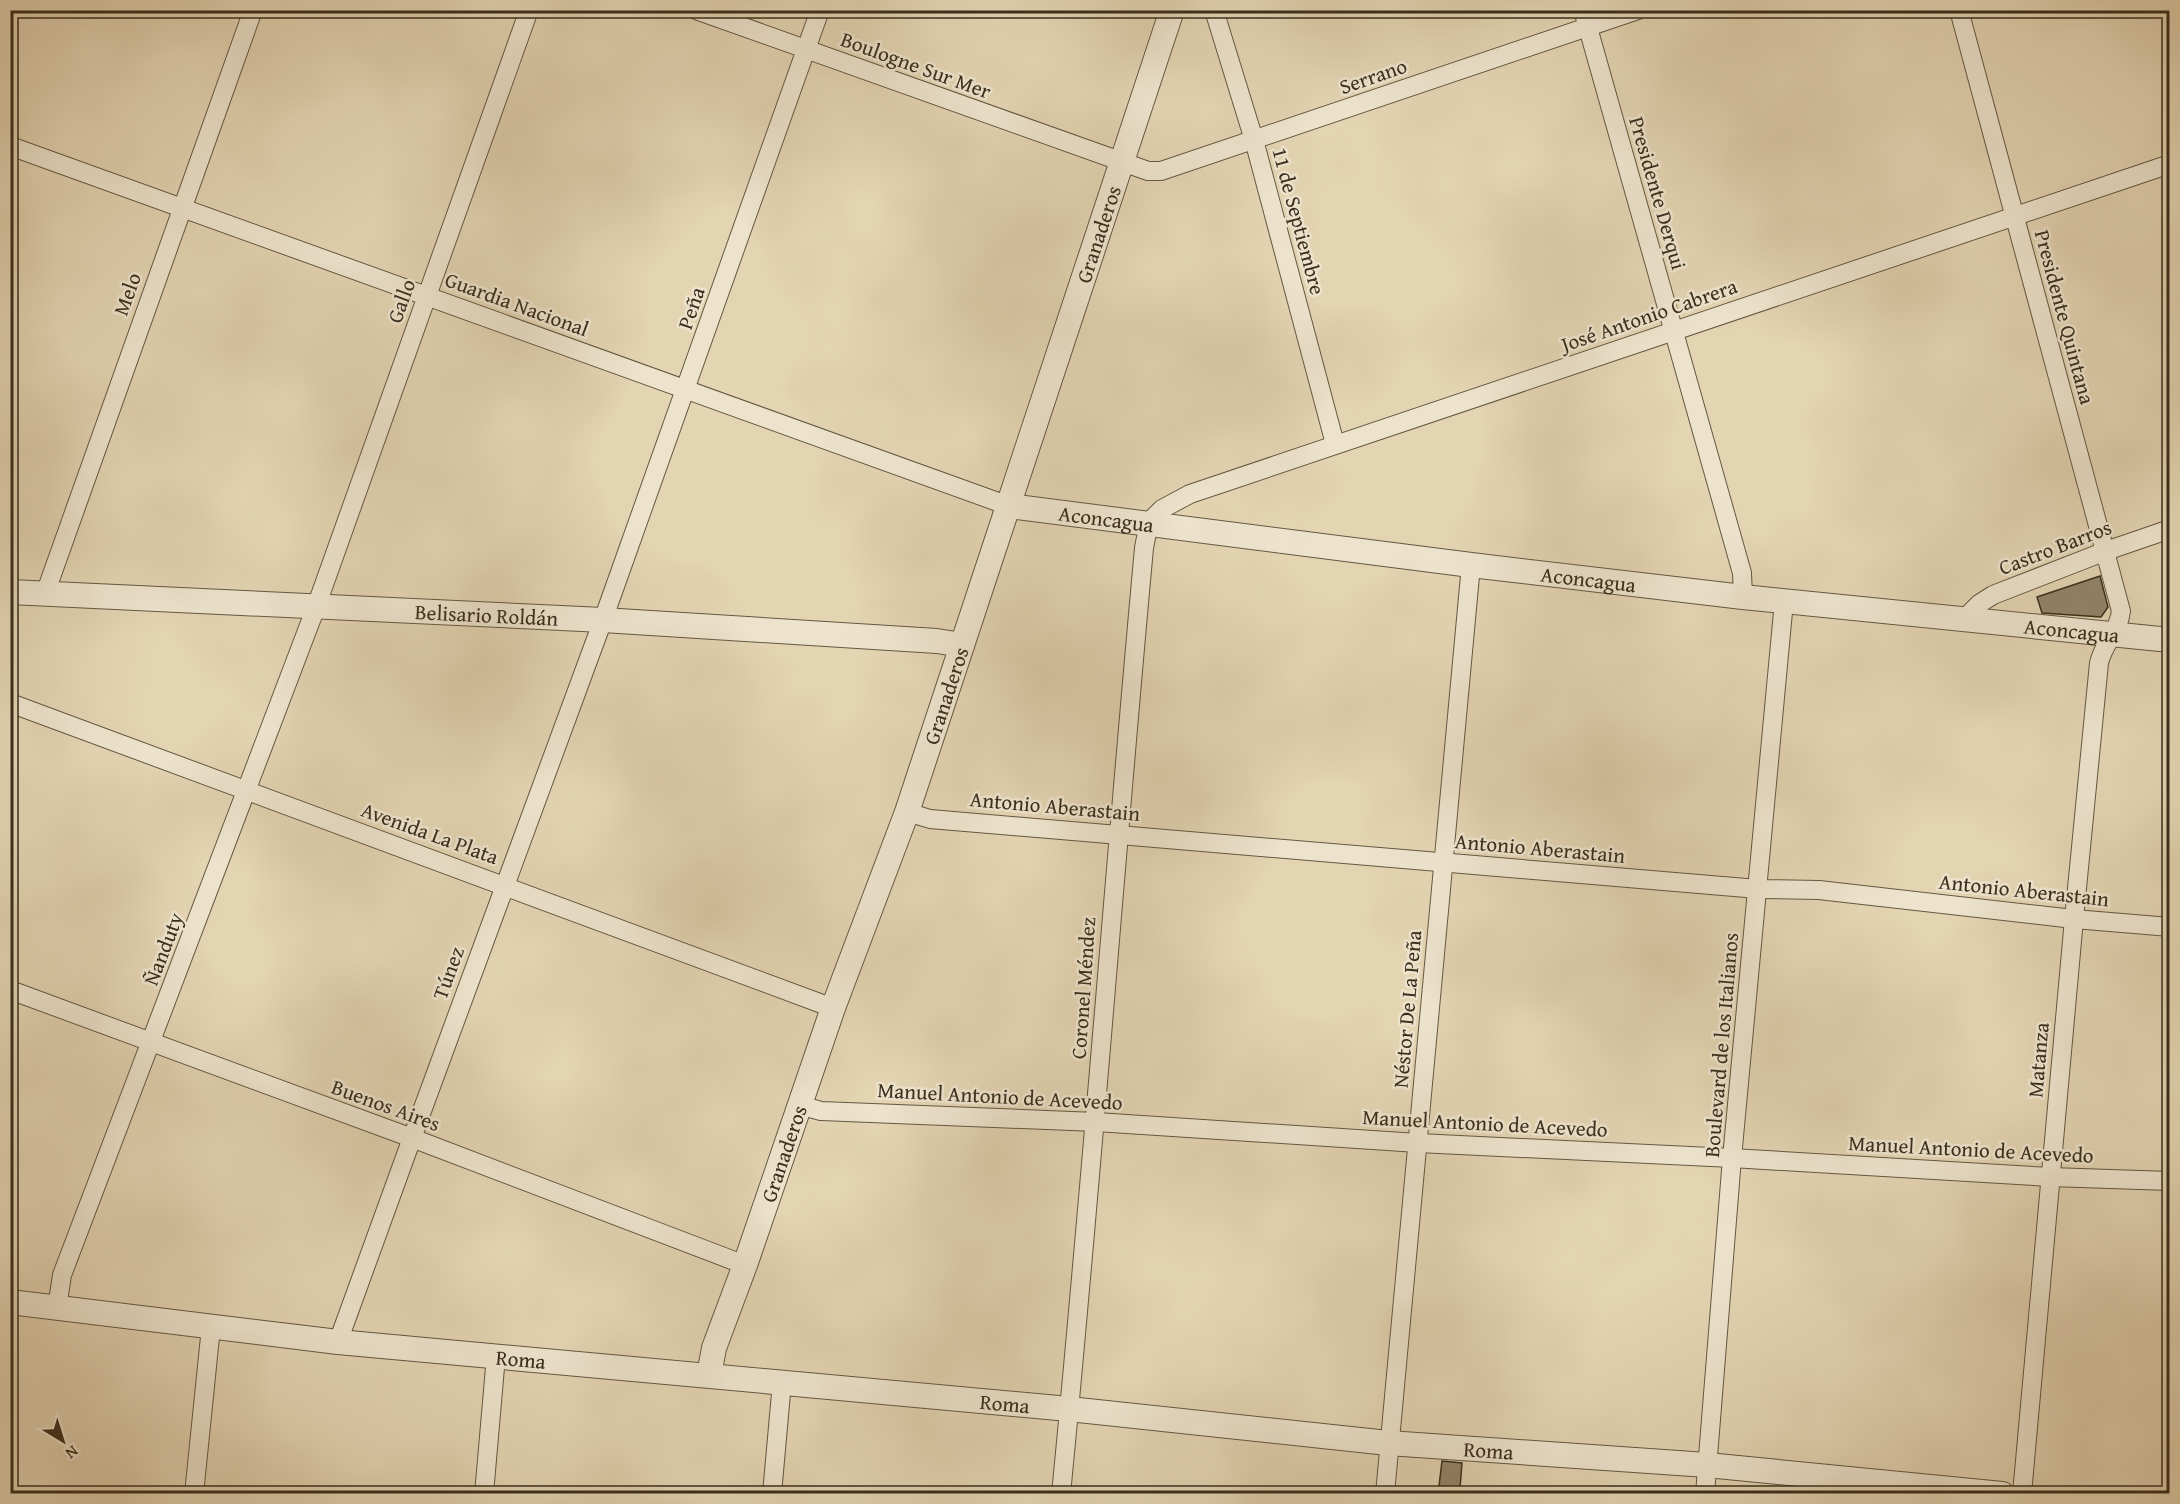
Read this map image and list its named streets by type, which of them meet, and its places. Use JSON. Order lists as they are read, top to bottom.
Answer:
{
  "streets": {
    "street": [
      "Boulogne Sur Mer",
      "Serrano",
      "Presidente Derqui",
      "11 de Septiembre",
      "Granaderos",
      "Melo",
      "Gallo",
      "Guardia Nacional",
      "Peña",
      "José Antonio Cabrera",
      "Presidente Quintana",
      "Aconcagua",
      "Castro Barros",
      "Belisario Roldán",
      "Antonio Aberastain",
      "Avenida La Plata",
      "Ñanduty",
      "Túnez",
      "Coronel Méndez",
      "Néstor De La Peña",
      "Boulevard de los Italianos",
      "Matanza",
      "Manuel Antonio de Acevedo",
      "Buenos Aires",
      "Roma"
    ]
  },
  "crossings": [
    ["Boulogne Sur Mer", "Serrano"],
    ["Boulogne Sur Mer", "Granaderos"],
    ["Boulogne Sur Mer", "Peña"],
    ["Serrano", "Presidente Derqui"],
    ["Serrano", "11 de Septiembre"],
    ["Serrano", "Granaderos"],
    ["Presidente Derqui", "José Antonio Cabrera"],
    ["Presidente Derqui", "Aconcagua"],
    ["11 de Septiembre", "José Antonio Cabrera"],
    ["Granaderos", "Guardia Nacional"],
    ["Granaderos", "Aconcagua"],
    ["Granaderos", "Belisario Roldán"],
    ["Granaderos", "Antonio Aberastain"],
    ["Granaderos", "Avenida La Plata"],
    ["Granaderos", "Manuel Antonio de Acevedo"],
    ["Granaderos", "Buenos Aires"],
    ["Granaderos", "Roma"],
    ["Melo", "Guardia Nacional"],
    ["Melo", "Belisario Roldán"],
    ["Gallo", "Guardia Nacional"],
    ["Gallo", "Belisario Roldán"],
    ["Gallo", "Ñanduty"],
    ["Guardia Nacional", "Peña"],
    ["Guardia Nacional", "Aconcagua"],
    ["Peña", "Belisario Roldán"],
    ["Peña", "Túnez"],
    ["José Antonio Cabrera", "Presidente Quintana"],
    ["José Antonio Cabrera", "Aconcagua"],
    ["José Antonio Cabrera", "Coronel Méndez"],
    ["Presidente Quintana", "Aconcagua"],
    ["Presidente Quintana", "Castro Barros"],
    ["Presidente Quintana", "Matanza"],
    ["Aconcagua", "Castro Barros"],
    ["Aconcagua", "Coronel Méndez"],
    ["Aconcagua", "Néstor De La Peña"],
    ["Aconcagua", "Boulevard de los Italianos"],
    ["Aconcagua", "Matanza"],
    ["Belisario Roldán", "Ñanduty"],
    ["Belisario Roldán", "Túnez"],
    ["Antonio Aberastain", "Coronel Méndez"],
    ["Antonio Aberastain", "Néstor De La Peña"],
    ["Antonio Aberastain", "Boulevard de los Italianos"],
    ["Antonio Aberastain", "Matanza"],
    ["Avenida La Plata", "Ñanduty"],
    ["Avenida La Plata", "Túnez"],
    ["Ñanduty", "Buenos Aires"],
    ["Ñanduty", "Roma"],
    ["Túnez", "Buenos Aires"],
    ["Túnez", "Roma"],
    ["Coronel Méndez", "Manuel Antonio de Acevedo"],
    ["Coronel Méndez", "Roma"],
    ["Néstor De La Peña", "Manuel Antonio de Acevedo"],
    ["Néstor De La Peña", "Roma"],
    ["Boulevard de los Italianos", "Manuel Antonio de Acevedo"],
    ["Boulevard de los Italianos", "Roma"],
    ["Matanza", "Manuel Antonio de Acevedo"]
  ],
  "north": "bottom right"
}
